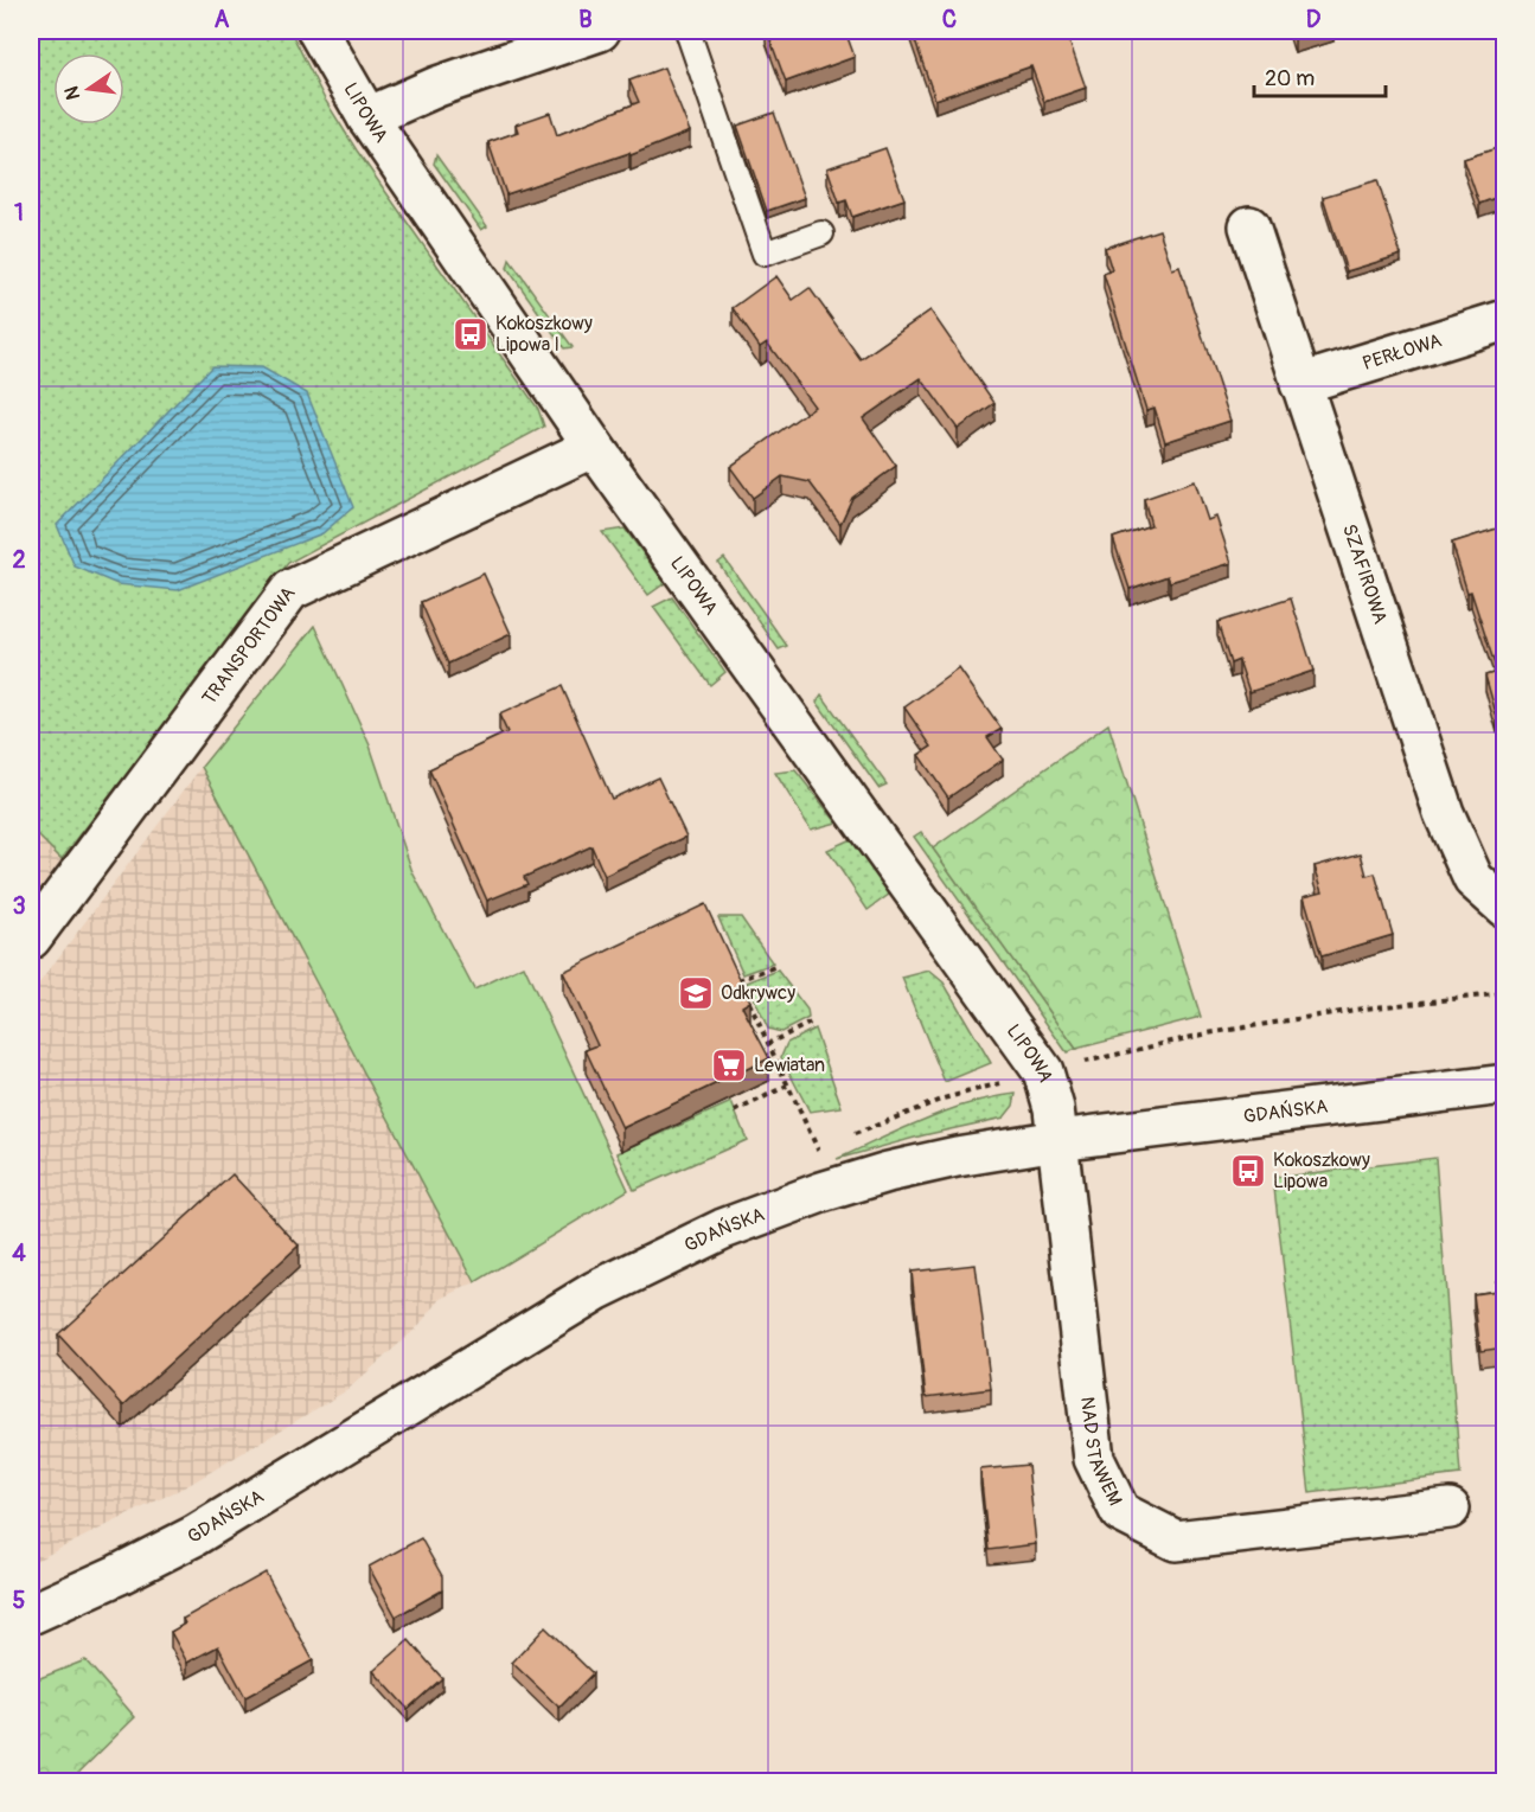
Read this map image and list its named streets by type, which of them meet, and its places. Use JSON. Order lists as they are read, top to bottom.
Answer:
{
  "streets": {
    "street": [
      "LIPOWA",
      "PERŁOWA",
      "SZAFIROWA",
      "TRANSPORTOWA",
      "GDAŃSKA",
      "NAD STAWEM"
    ]
  },
  "crossings": [
    ["LIPOWA", "TRANSPORTOWA"],
    ["LIPOWA", "GDAŃSKA"],
    ["LIPOWA", "NAD STAWEM"],
    ["PERŁOWA", "SZAFIROWA"],
    ["GDAŃSKA", "NAD STAWEM"]
  ],
  "places": {
    "bus stop": ["Kokoszkowy Lipowa I", "Kokoszkowy Lipowa"],
    "school or university": ["Odkrywcy"],
    "supermarket": ["Lewiatan"]
  },
  "scale_bar": "20 m",
  "north": "left",
  "grid": {
    "columns": [
      "A",
      "B",
      "C",
      "D"
    ],
    "rows": [
      "1",
      "2",
      "3",
      "4",
      "5"
    ]
  }
}
